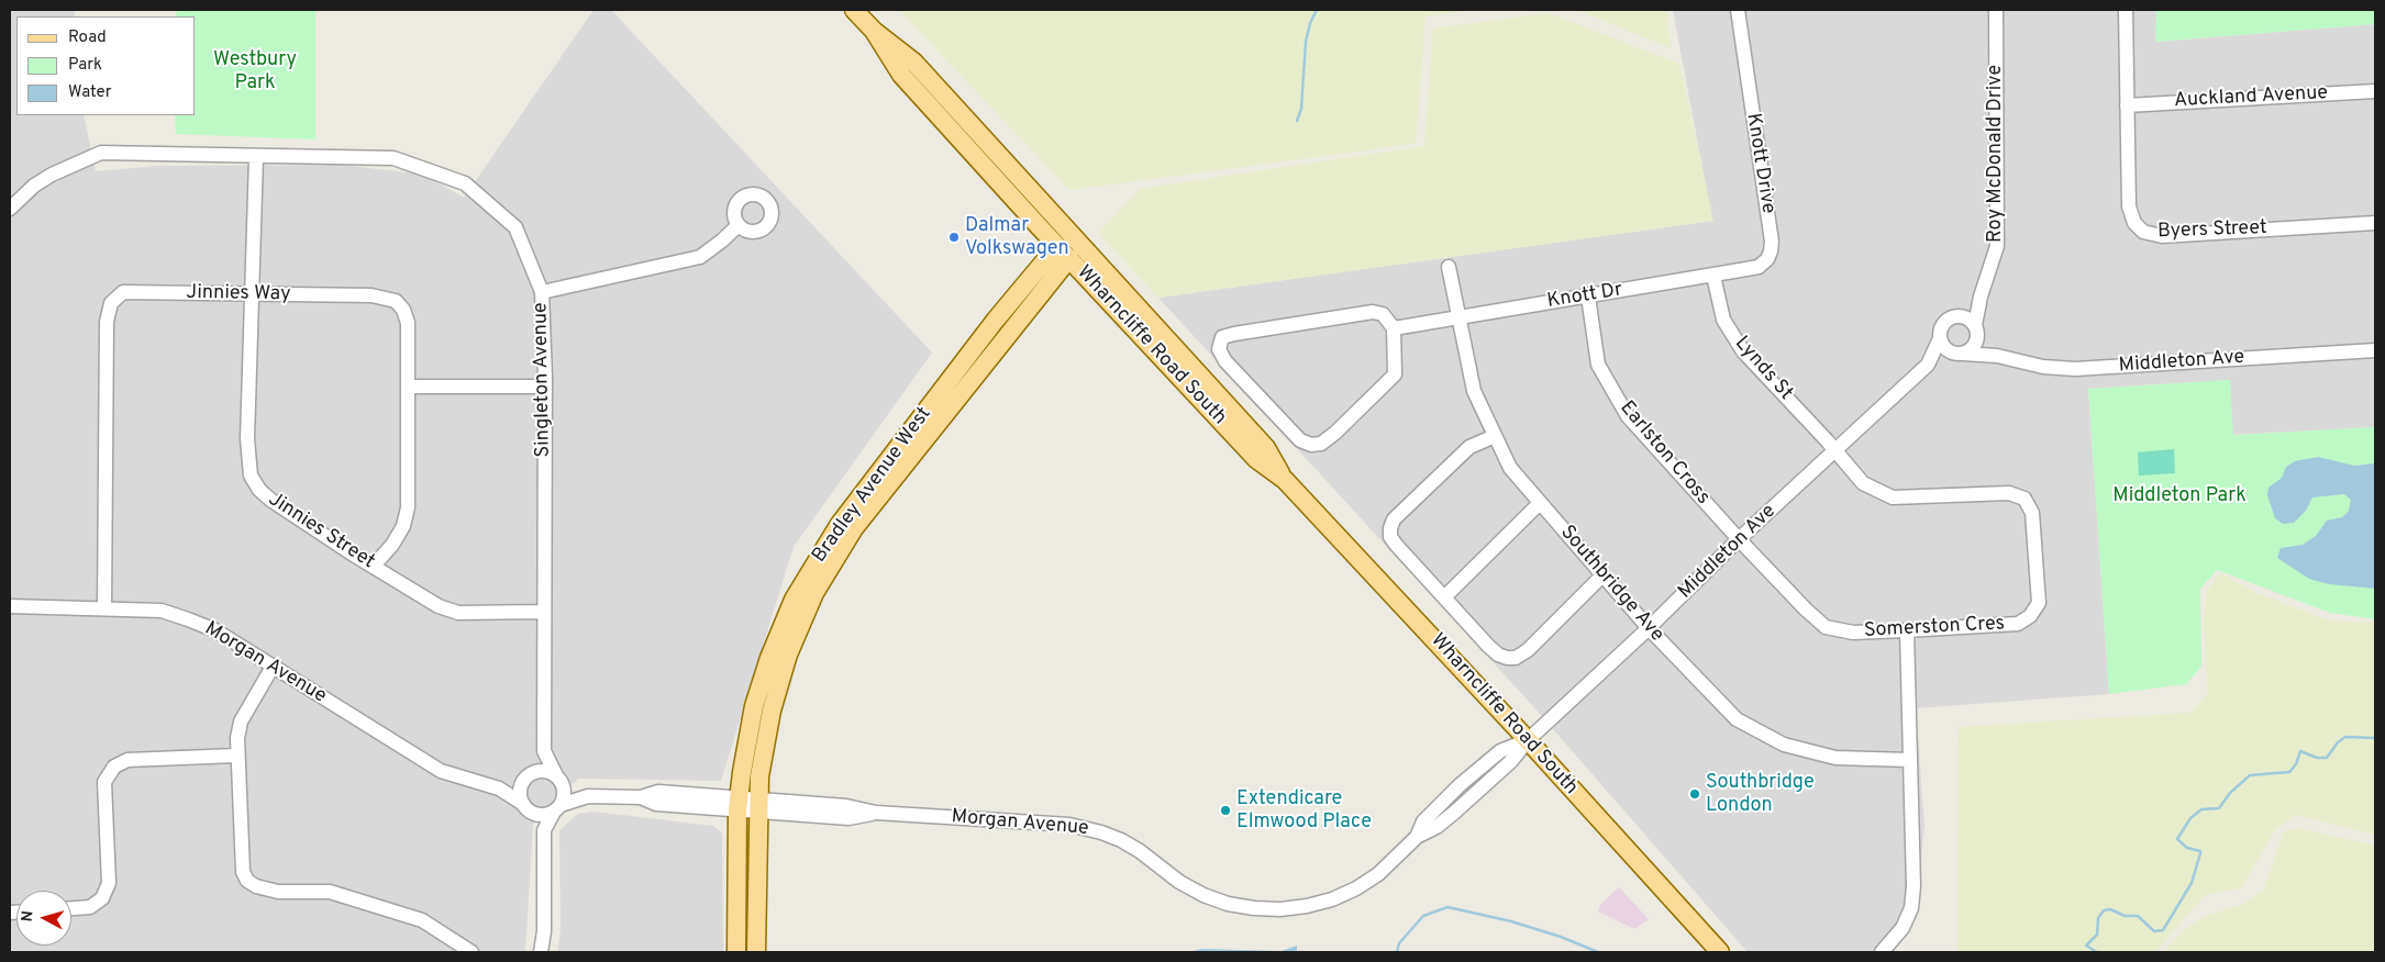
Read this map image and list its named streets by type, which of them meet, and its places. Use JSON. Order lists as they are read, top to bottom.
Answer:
{
  "streets": {
    "main road": ["Wharncliffe Road South", "Bradley Avenue West"],
    "street": [
      "Auckland Avenue",
      "Roy McDonald Drive",
      "Knott Drive",
      "Byers Street",
      "Jinnies Way",
      "Knott Dr",
      "Middleton Ave",
      "Lynds St",
      "Singleton Avenue",
      "Earlston Cross",
      "Jinnies Street",
      "Southbridge Ave",
      "Somerston Cres",
      "Morgan Avenue"
    ]
  },
  "crossings": [
    ["Auckland Avenue", "Byers Street"],
    ["Roy McDonald Drive", "Middleton Ave"],
    ["Knott Drive", "Knott Dr"],
    ["Knott Drive", "Lynds St"],
    ["Jinnies Way", "Jinnies Street"],
    ["Jinnies Way", "Morgan Avenue"],
    ["Knott Dr", "Lynds St"],
    ["Knott Dr", "Earlston Cross"],
    ["Knott Dr", "Southbridge Ave"],
    ["Wharncliffe Road South", "Middleton Ave"],
    ["Wharncliffe Road South", "Bradley Avenue West"],
    ["Wharncliffe Road South", "Morgan Avenue"],
    ["Middleton Ave", "Lynds St"],
    ["Middleton Ave", "Earlston Cross"],
    ["Middleton Ave", "Southbridge Ave"],
    ["Middleton Ave", "Somerston Cres"],
    ["Middleton Ave", "Morgan Avenue"],
    ["Lynds St", "Somerston Cres"],
    ["Singleton Avenue", "Jinnies Street"],
    ["Singleton Avenue", "Morgan Avenue"],
    ["Earlston Cross", "Somerston Cres"],
    ["Bradley Avenue West", "Morgan Avenue"]
  ],
  "parks": ["Westbury Park", "Middleton Park"],
  "places": ["Dalmar Volkswagen", "Southbridge London", "Extendicare Elmwood Place"],
  "legend": ["Road", "Park", "Water"],
  "north": "left"
}
